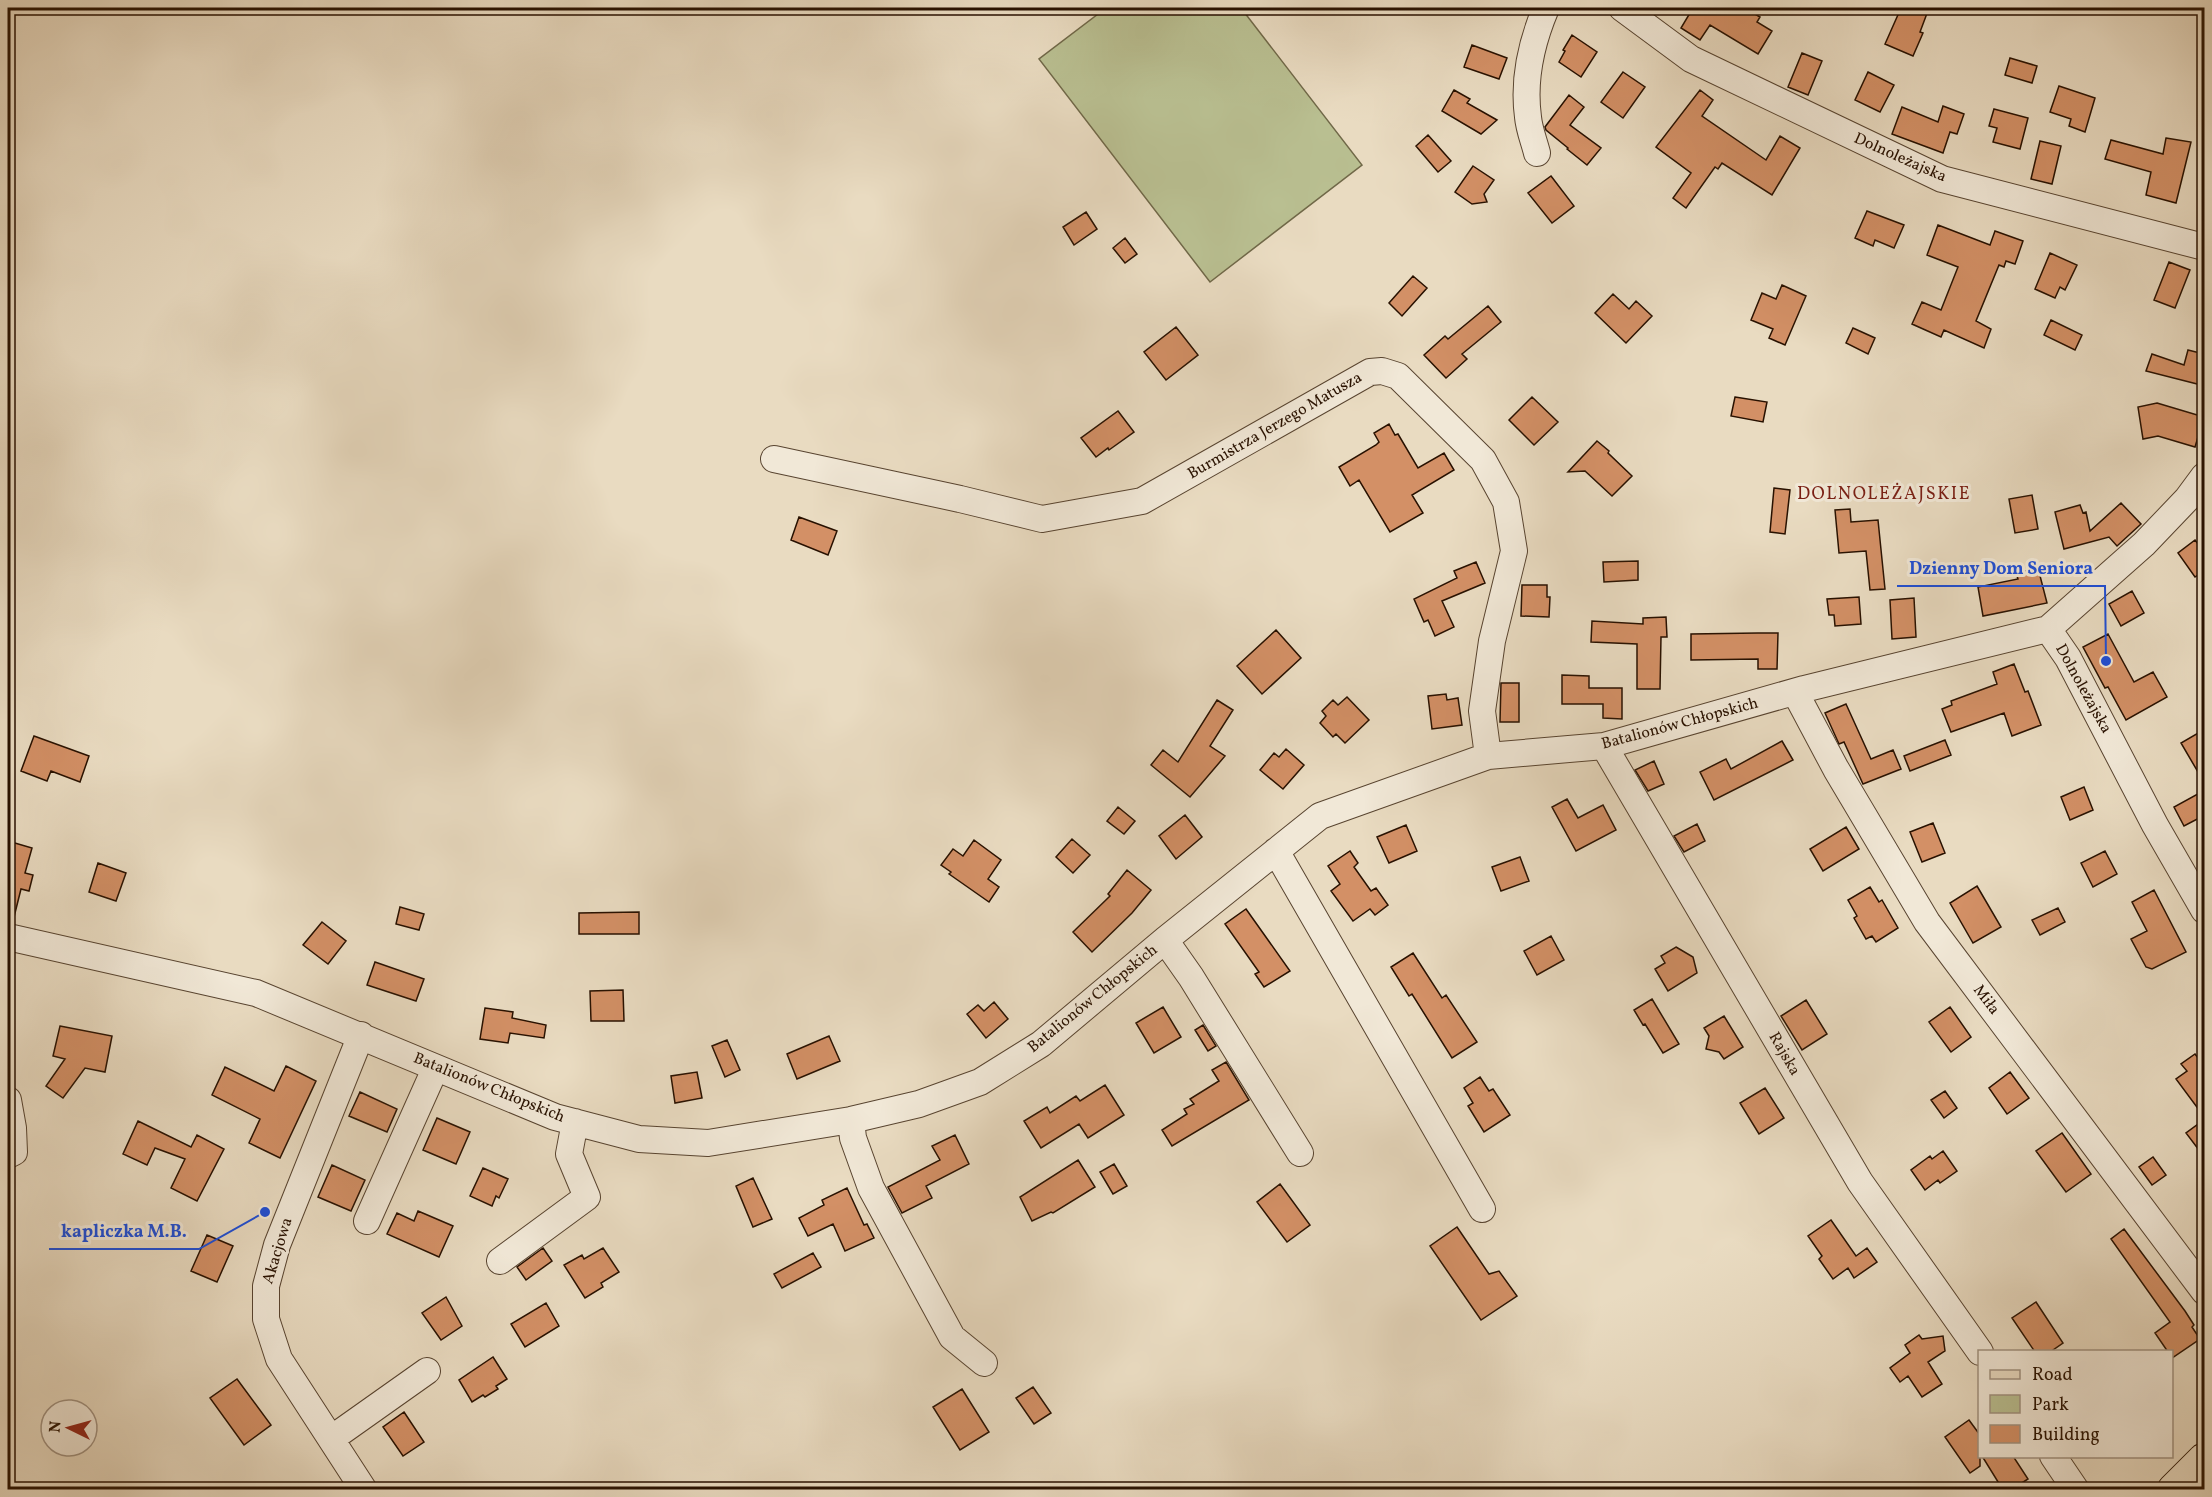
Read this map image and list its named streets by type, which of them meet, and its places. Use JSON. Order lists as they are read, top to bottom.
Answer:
{
  "streets": {
    "street": [
      "Dolnoleżajska",
      "Burmistrza Jerzego Matusza",
      "Batalionów Chłopskich",
      "Miła",
      "Rajska",
      "Akacjowa"
    ]
  },
  "crossings": [
    ["Dolnoleżajska", "Batalionów Chłopskich"],
    ["Burmistrza Jerzego Matusza", "Batalionów Chłopskich"],
    ["Batalionów Chłopskich", "Miła"],
    ["Batalionów Chłopskich", "Rajska"],
    ["Batalionów Chłopskich", "Akacjowa"]
  ],
  "districts": ["DOLNOLEŻAJSKIE"],
  "places": ["Dzienny Dom Seniora", "kapliczka M.B."],
  "legend": ["Road", "Park", "Building"],
  "north": "left"
}
